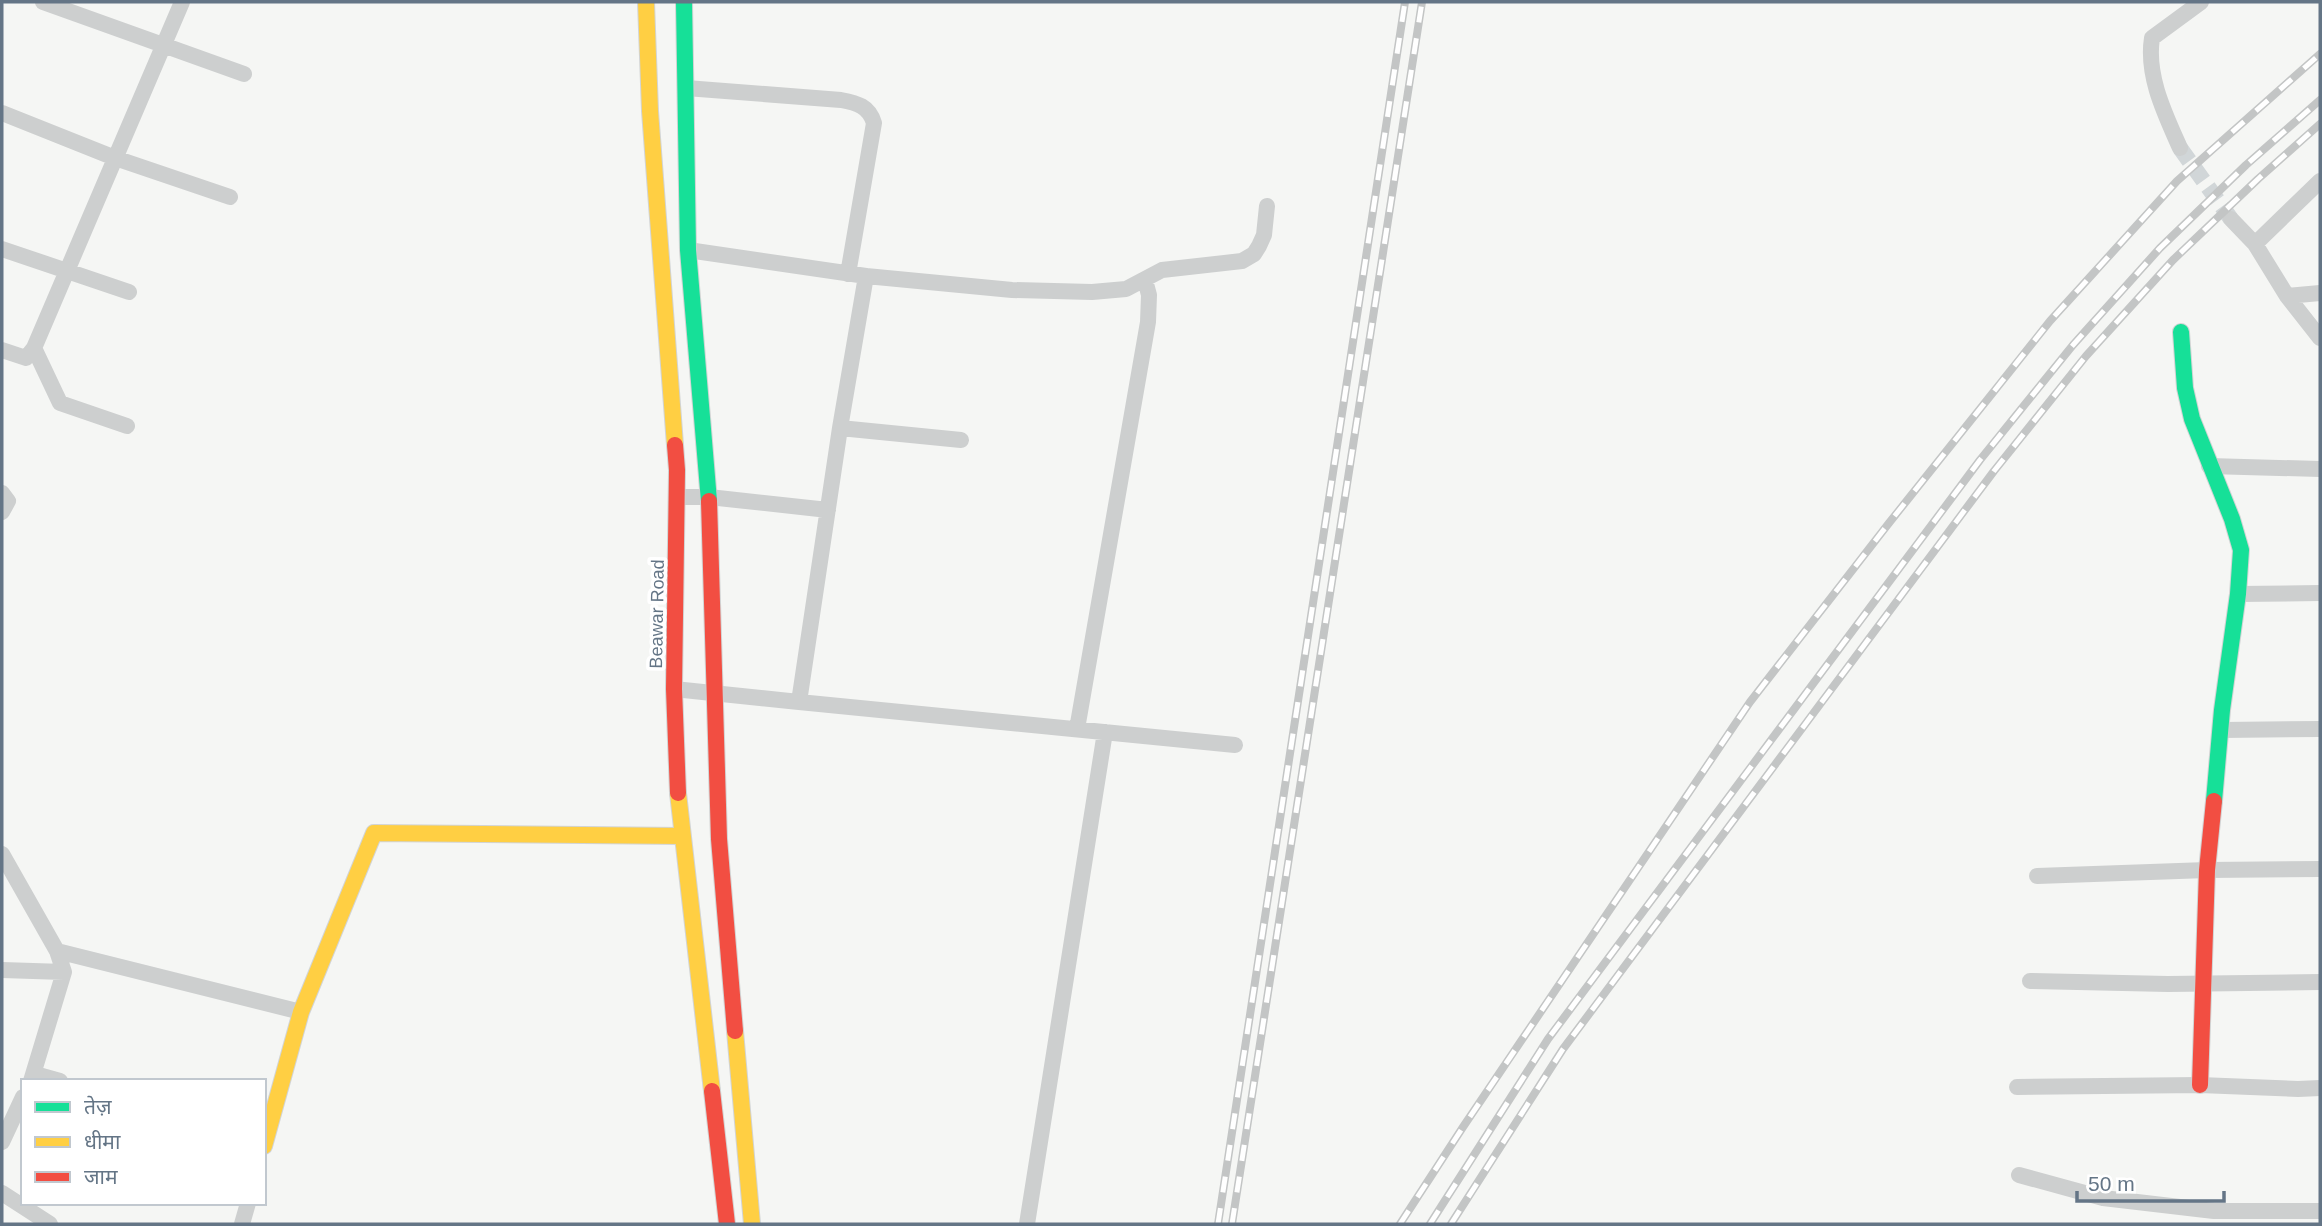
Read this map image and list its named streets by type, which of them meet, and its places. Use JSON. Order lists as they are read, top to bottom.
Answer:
{
  "streets": {
    "main road": ["Beawar Road"]
  },
  "legend": ["तेज़", "धीमा", "जाम"],
  "scale_bar": "50 m"
}
